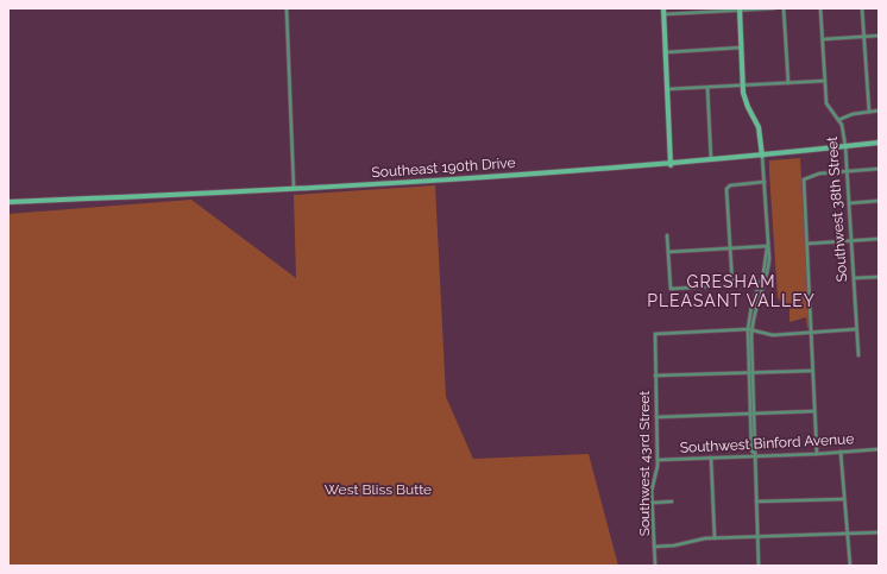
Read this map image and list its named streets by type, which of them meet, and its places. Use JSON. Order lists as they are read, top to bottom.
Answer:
{
  "streets": {
    "main road": ["Southeast 190th Drive"],
    "street": ["Southwest 38th Street", "Southwest Binford Avenue", "Southwest 43rd Street"]
  },
  "crossings": [
    ["Southeast 190th Drive", "Southwest 38th Street"],
    ["Southwest Binford Avenue", "Southwest 43rd Street"]
  ],
  "districts": ["GRESHAM PLEASANT VALLEY"],
  "parks": ["West Bliss Butte"]
}
